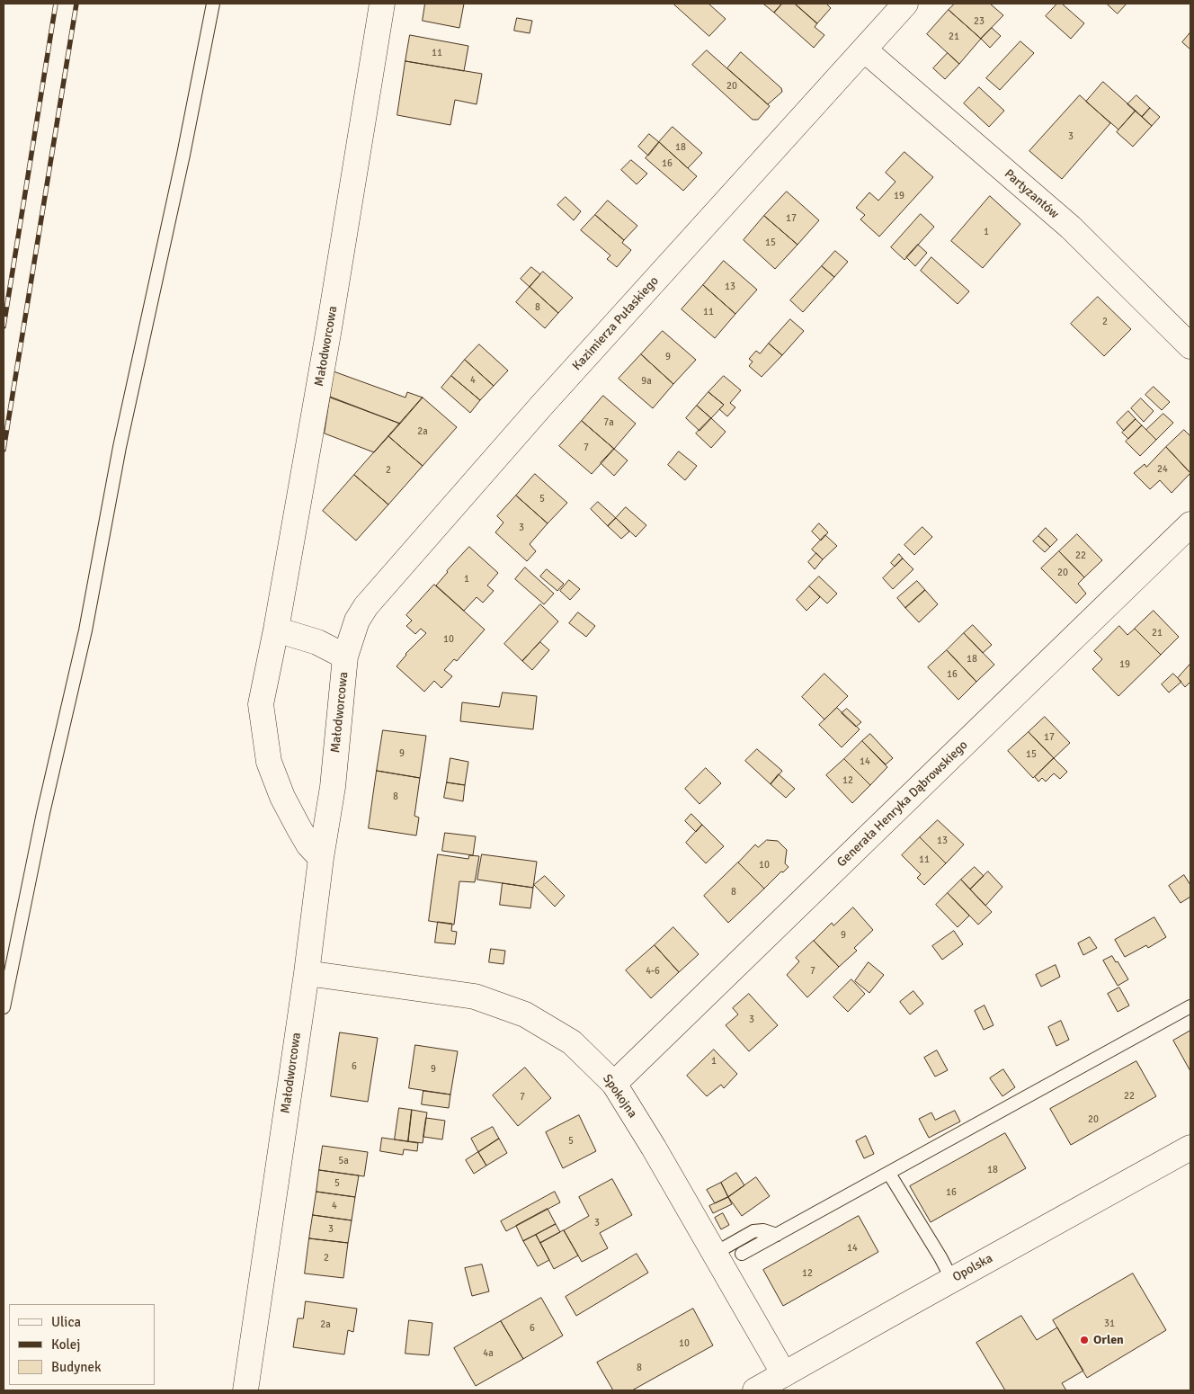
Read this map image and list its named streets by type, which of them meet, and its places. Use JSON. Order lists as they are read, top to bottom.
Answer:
{
  "streets": {
    "street": [
      "Partyzantów",
      "Kazimierza Pułaskiego",
      "Małodworcowa",
      "Generała Henryka Dąbrowskiego",
      "Spokojna",
      "Opolska"
    ]
  },
  "crossings": [
    ["Partyzantów", "Kazimierza Pułaskiego"],
    ["Kazimierza Pułaskiego", "Małodworcowa"],
    ["Małodworcowa", "Spokojna"],
    ["Generała Henryka Dąbrowskiego", "Spokojna"],
    ["Spokojna", "Opolska"]
  ],
  "places": ["Orlen"],
  "house_numbers": [
    "23",
    "21",
    "11",
    "20",
    "3",
    "18",
    "16",
    "19",
    "17",
    "1",
    "15",
    "13",
    "8",
    "11",
    "2",
    "9",
    "4",
    "9a",
    "7a",
    "2a",
    "7",
    "24",
    "2",
    "5",
    "3",
    "22",
    "20",
    "1",
    "21",
    "10",
    "18",
    "19",
    "16",
    "17",
    "9",
    "15",
    "14",
    "12",
    "8",
    "13",
    "11",
    "10",
    "8",
    "9",
    "4-6",
    "7",
    "3",
    "1",
    "6",
    "9",
    "22",
    "7",
    "20",
    "5",
    "5a",
    "18",
    "5",
    "16",
    "4",
    "3",
    "3",
    "14",
    "2",
    "12",
    "31",
    "2a",
    "6",
    "10",
    "4a",
    "8"
  ],
  "legend": ["Ulica", "Kolej", "Budynek"]
}
